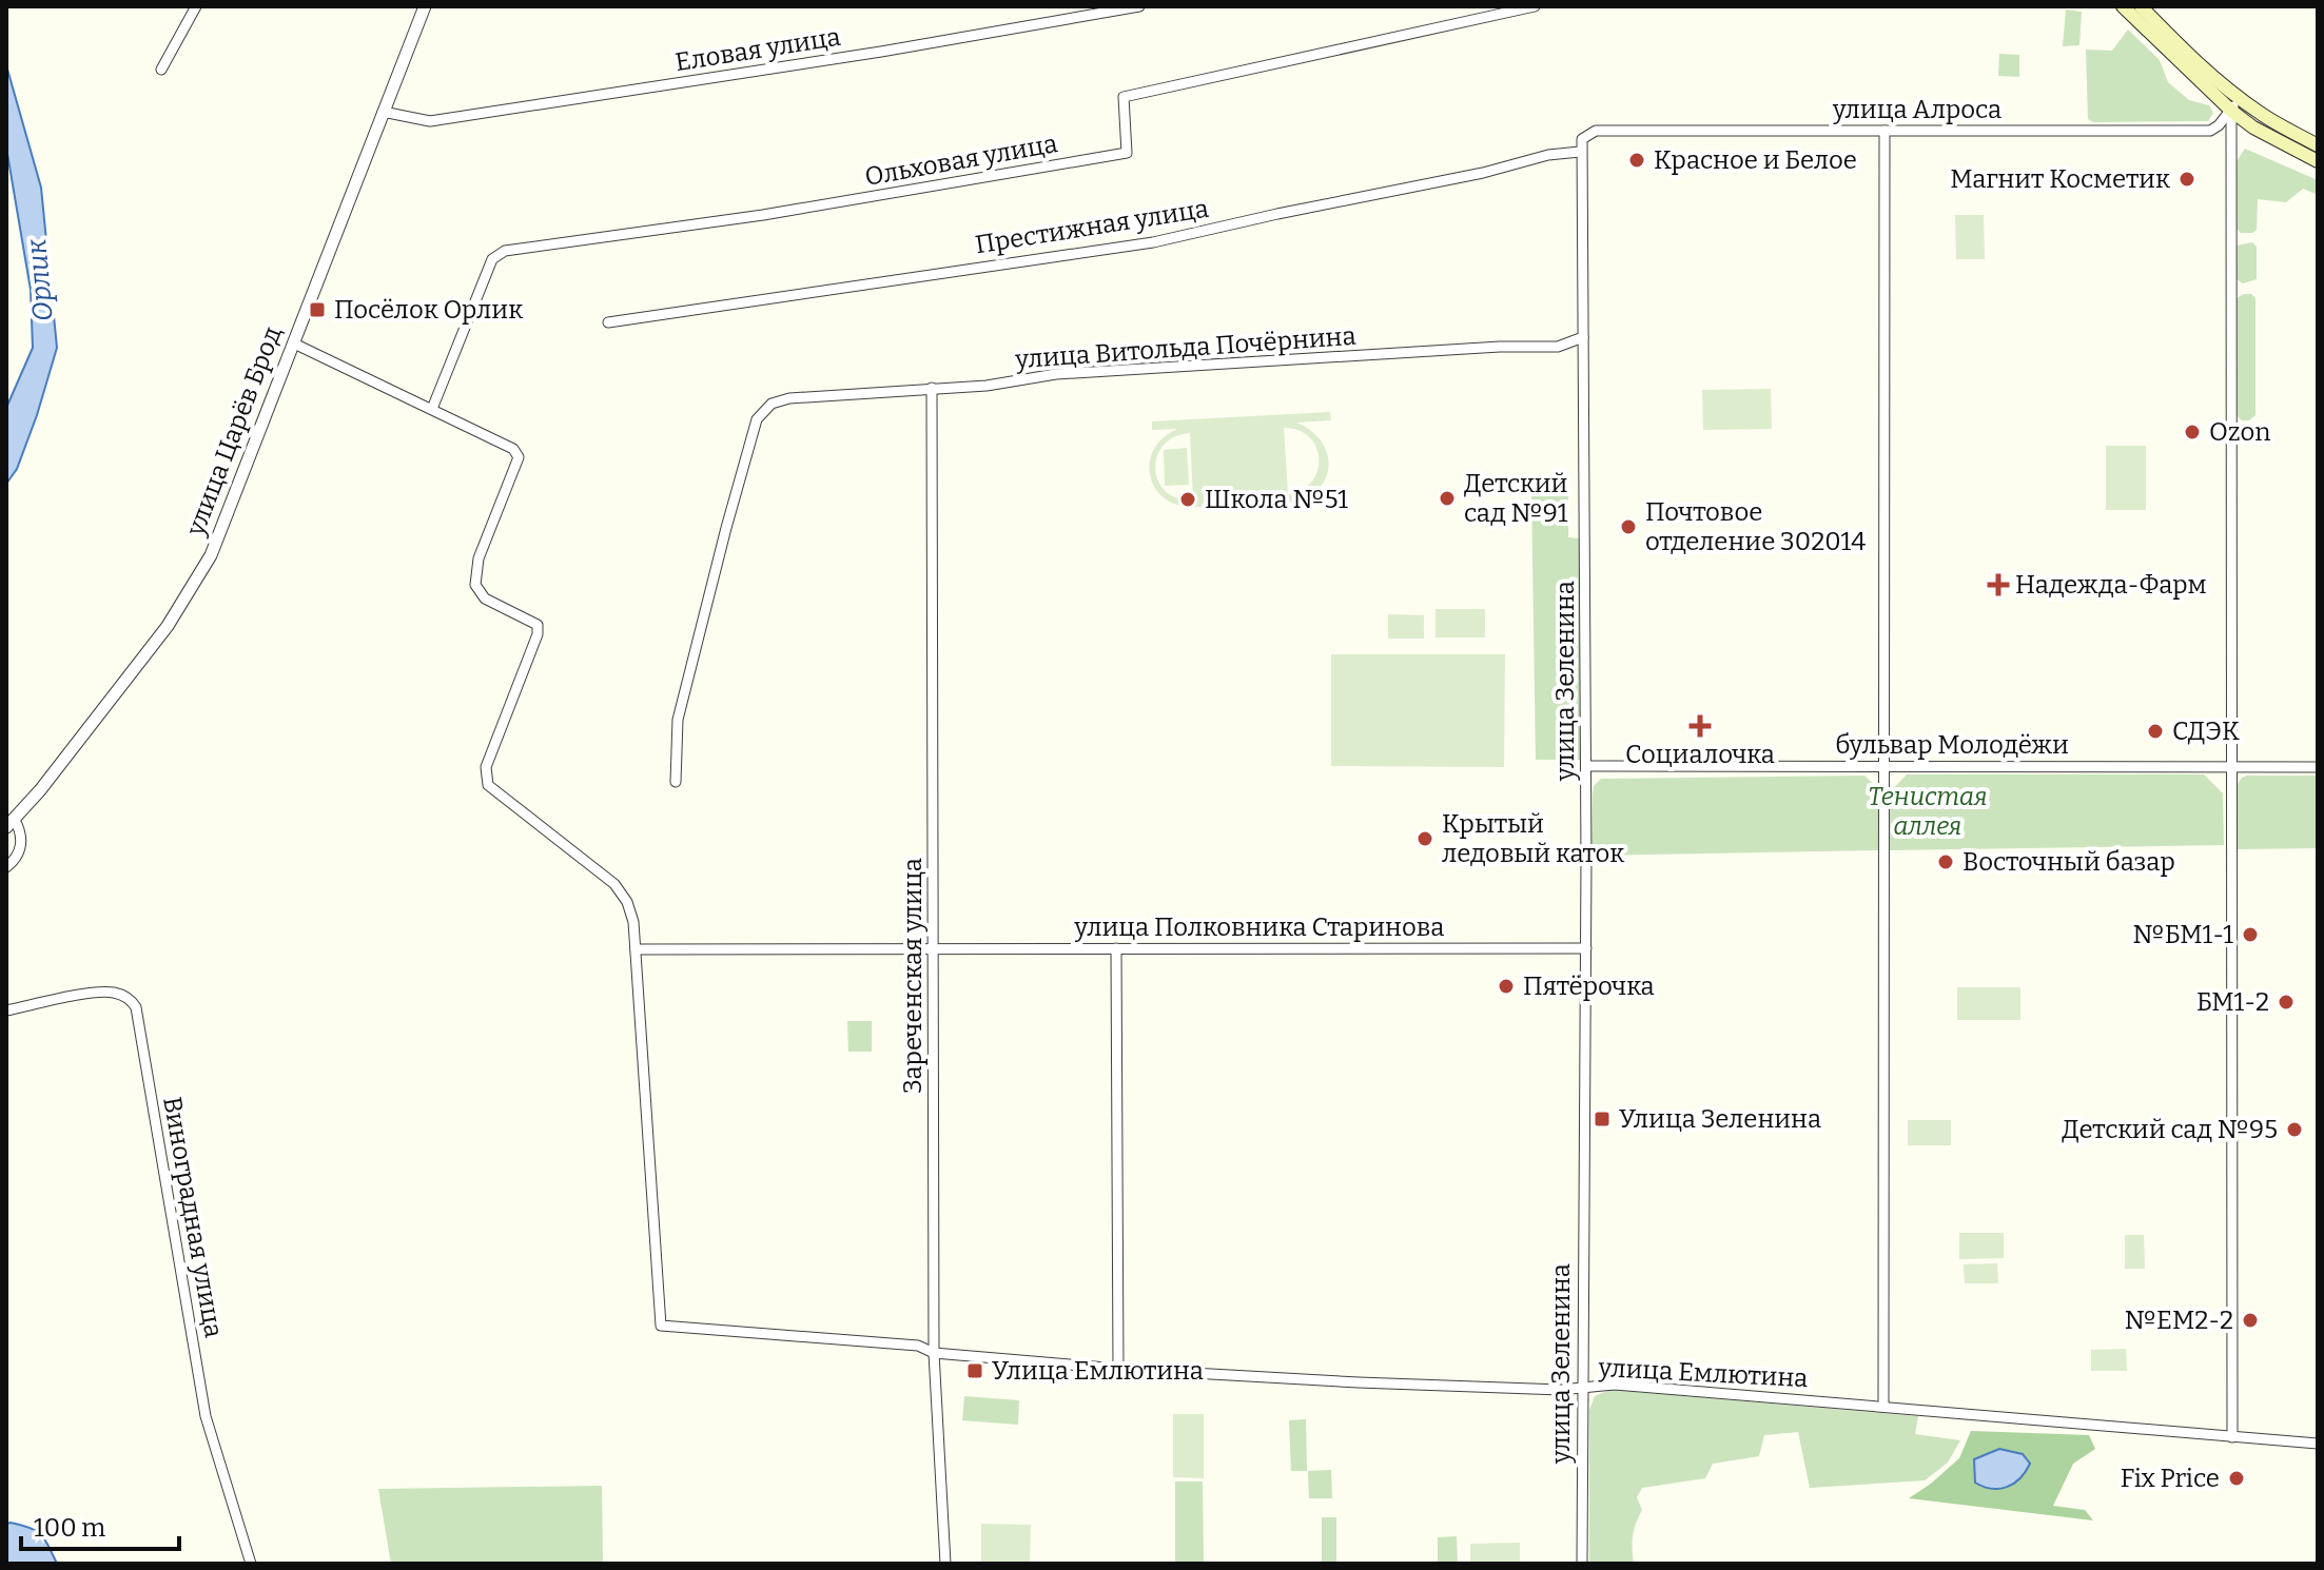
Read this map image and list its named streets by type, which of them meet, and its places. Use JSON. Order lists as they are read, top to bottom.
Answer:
{
  "streets": {
    "street": [
      "Еловая улица",
      "улица Алроса",
      "Ольховая улица",
      "Престижная улица",
      "улица Витольда Почёрнина",
      "улица Царёв Брод",
      "улица Зеленина",
      "бульвар Молодёжи",
      "улица Полковника Старинова",
      "Зареченская улица",
      "Виноградная улица",
      "улица Емлютина"
    ]
  },
  "crossings": [
    ["Еловая улица", "улица Царёв Брод"],
    ["улица Алроса", "Престижная улица"],
    ["улица Алроса", "улица Зеленина"],
    ["Престижная улица", "улица Зеленина"],
    ["улица Витольда Почёрнина", "улица Зеленина"],
    ["улица Витольда Почёрнина", "Зареченская улица"],
    ["улица Зеленина", "бульвар Молодёжи"],
    ["улица Зеленина", "улица Полковника Старинова"],
    ["улица Зеленина", "улица Емлютина"],
    ["улица Полковника Старинова", "Зареченская улица"],
    ["улица Полковника Старинова", "улица Емлютина"],
    ["Зареченская улица", "улица Емлютина"]
  ],
  "water": ["Орлик"],
  "parks": ["Тенистая аллея"],
  "places": {
    "other": [
      "Красное и Белое",
      "Магнит Косметик",
      "Ozon",
      "Детский сад №91",
      "Школа №51",
      "Почтовое отделение 302014",
      "СДЭК",
      "Крытый ледовый каток",
      "Восточный базар",
      "№БМ1-1",
      "Пятёрочка",
      "БМ1-2",
      "Детский сад №95",
      "№ЕМ2-2",
      "Fix Price"
    ],
    "transit": ["Посёлок Орлик", "Улица Зеленина", "Улица Емлютина"],
    "health": ["Надежда-Фарм", "Социалочка"]
  },
  "scale_bar": "100 m"
}
